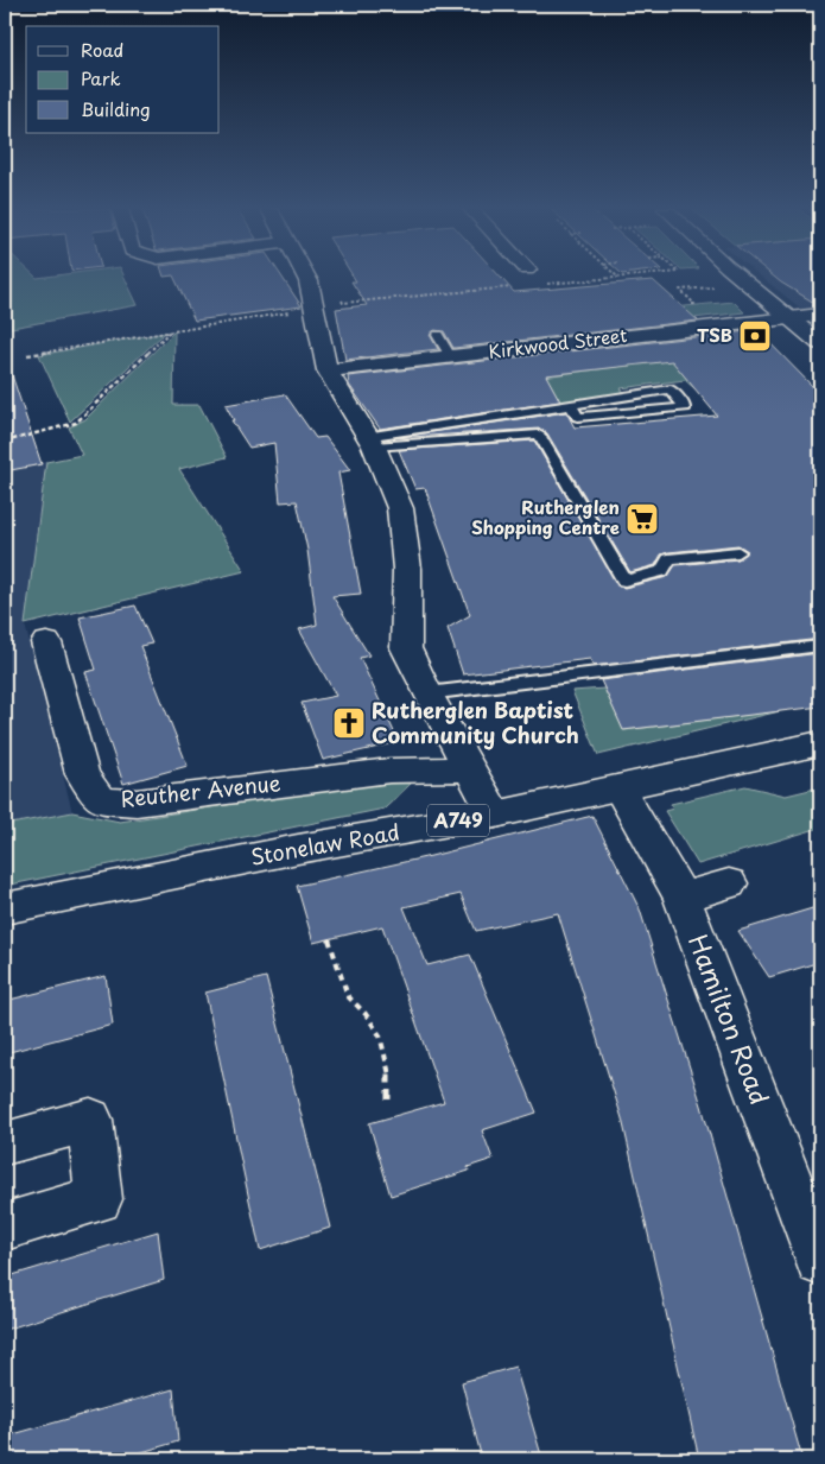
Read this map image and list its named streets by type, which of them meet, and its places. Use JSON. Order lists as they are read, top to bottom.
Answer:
{
  "streets": {
    "street": [
      "Kirkwood Street",
      "Reuther Avenue",
      "A749",
      "Stonelaw Road",
      "Hamilton Road"
    ]
  },
  "crossings": [
    ["Stonelaw Road", "Hamilton Road"]
  ],
  "places": {
    "bank": ["TSB"],
    "supermarket": ["Rutherglen Shopping Centre"],
    "church": ["Rutherglen Baptist Community Church"]
  },
  "legend": ["Road", "Park", "Building"]
}
